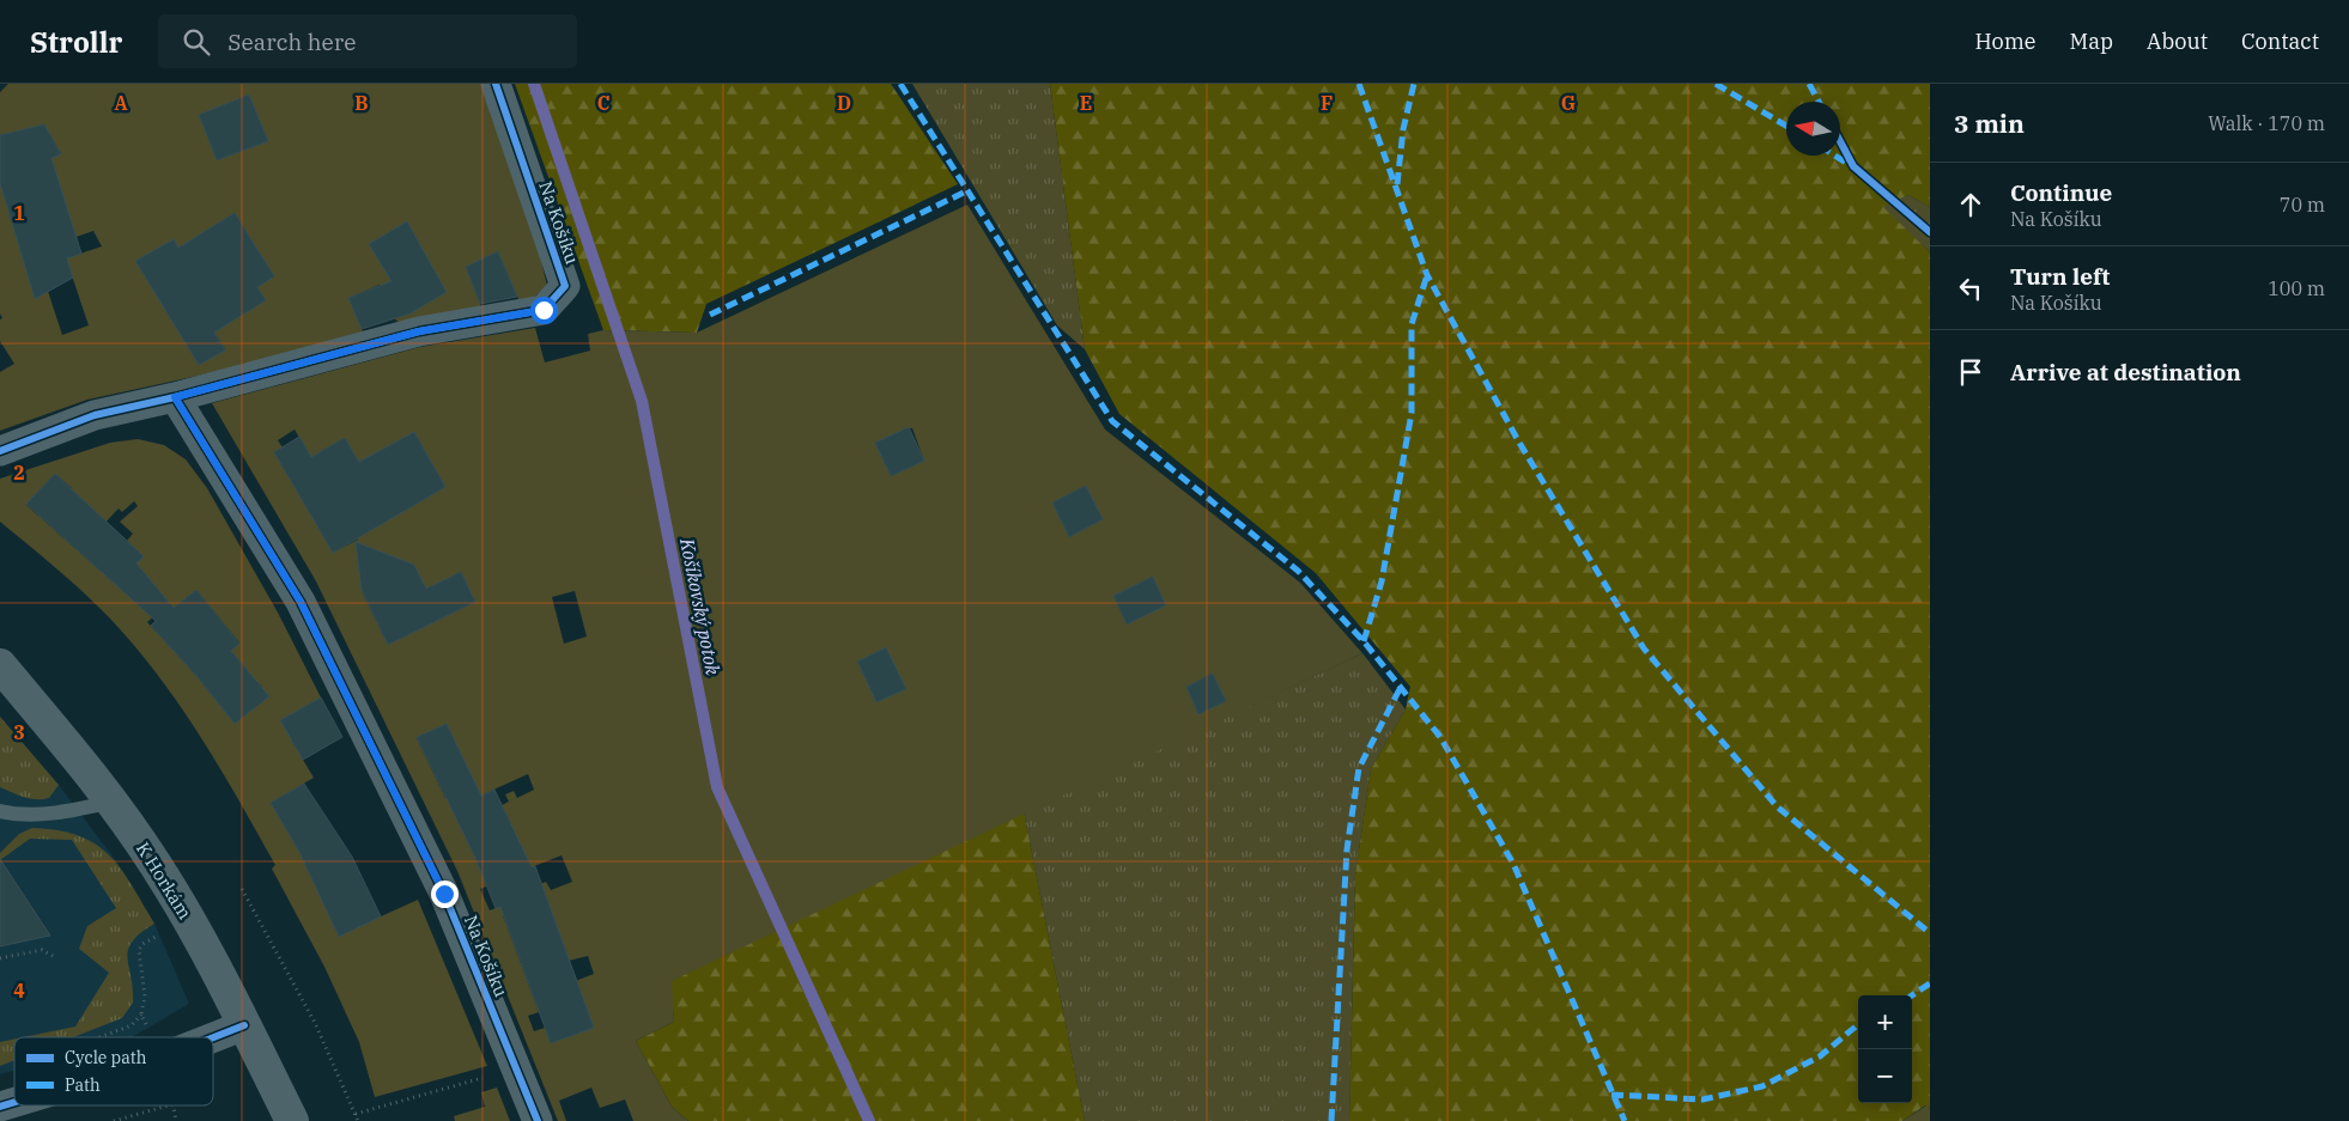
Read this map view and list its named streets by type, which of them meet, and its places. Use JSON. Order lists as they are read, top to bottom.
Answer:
{
  "streets": {
    "main road": ["K Horkám"],
    "street": ["Na Košíku"]
  },
  "water": ["Košíkovský potok"],
  "legend": ["Cycle path", "Path"],
  "north": "left",
  "page": {
    "header": "Strollr",
    "search": "Search here",
    "nav": [
      "Home",
      "Map",
      "About",
      "Contact"
    ],
    "heading": ["3 min", "Walk · 170 m"],
    "list": [
      ["Continue", "Na Košíku", "70 m"],
      ["Turn left", "Na Košíku", "100 m"],
      "Arrive at destination"
    ],
    "map_buttons": ["+", "−"]
  },
  "grid": {
    "columns": [
      "A",
      "B",
      "C",
      "D",
      "E",
      "F",
      "G"
    ],
    "rows": [
      "1",
      "2",
      "3",
      "4"
    ]
  }
}
